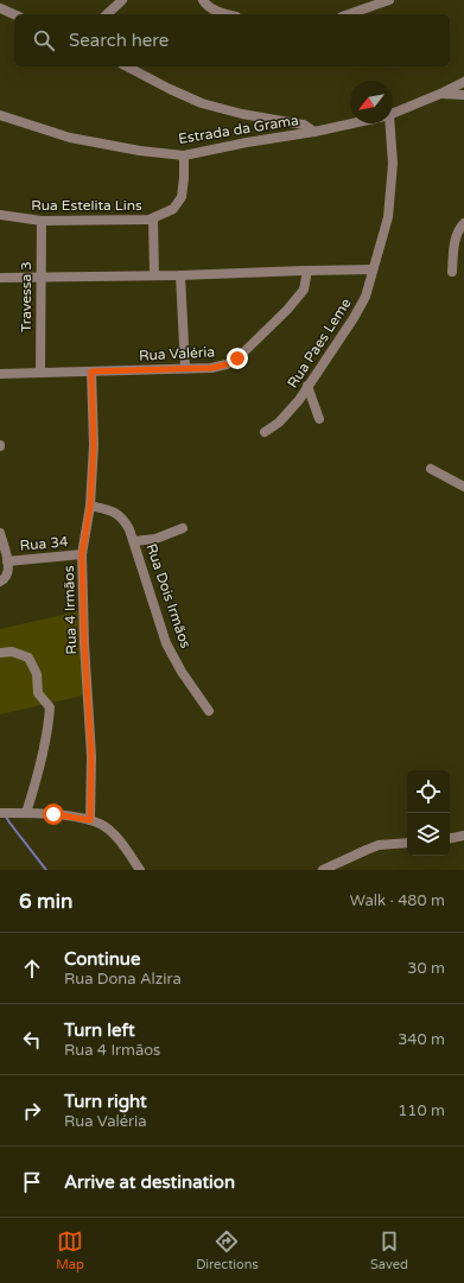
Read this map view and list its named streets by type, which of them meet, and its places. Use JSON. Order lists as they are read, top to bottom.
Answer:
{
  "streets": {
    "street": [
      "Estrada da Grama",
      "Rua Estelita Lins",
      "Travessa 3",
      "Rua Paes Leme",
      "Rua Valéria",
      "Rua 34",
      "Rua Dois Irmãos",
      "Rua 4 Irmãos"
    ]
  },
  "crossings": [
    ["Estrada da Grama", "Rua Estelita Lins"],
    ["Rua Estelita Lins", "Travessa 3"],
    ["Travessa 3", "Rua Valéria"],
    ["Rua Valéria", "Rua 4 Irmãos"],
    ["Rua 34", "Rua 4 Irmãos"],
    ["Rua Dois Irmãos", "Rua 4 Irmãos"]
  ],
  "north": "bottom left",
  "page": {
    "search": "Search here",
    "heading": ["6 min", "Walk · 480 m"],
    "list": [
      ["Continue", "Rua Dona Alzira", "30 m"],
      ["Turn left", "Rua 4 Irmãos", "340 m"],
      ["Turn right", "Rua Valéria", "110 m"],
      "Arrive at destination"
    ],
    "nav": ["Map", "Directions", "Saved"]
  }
}
